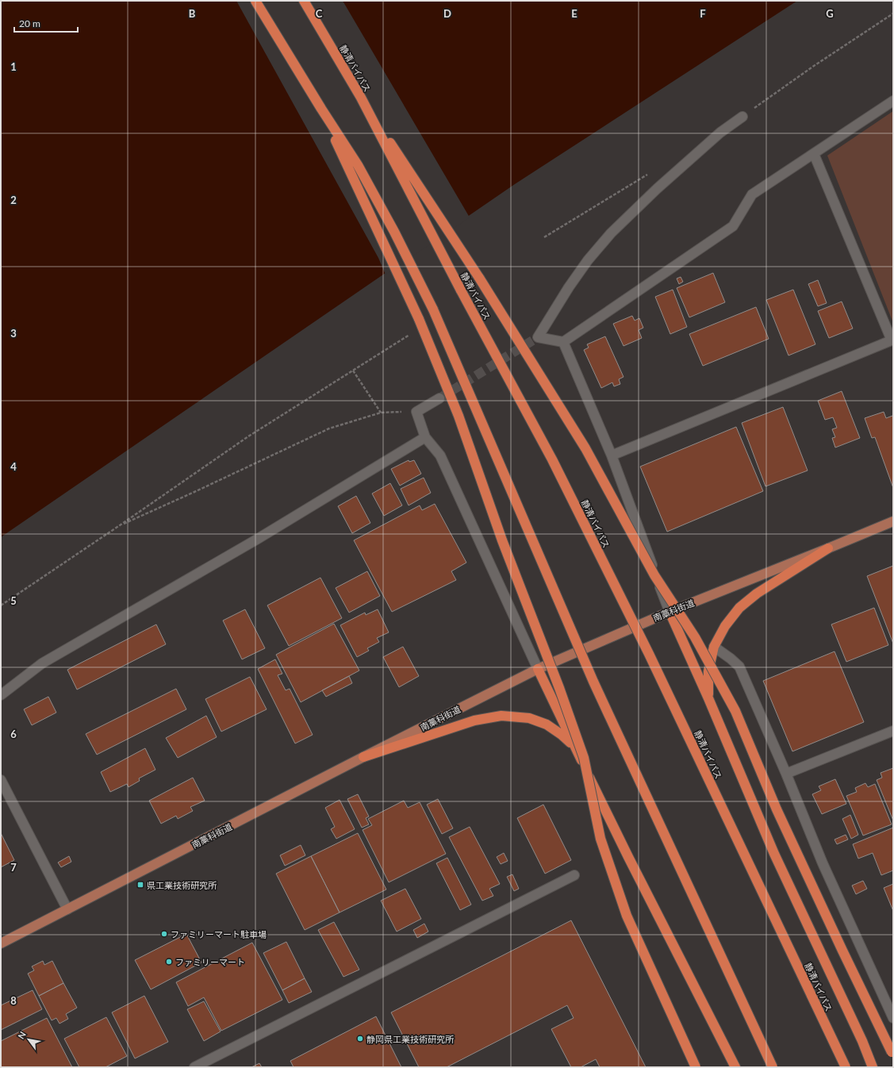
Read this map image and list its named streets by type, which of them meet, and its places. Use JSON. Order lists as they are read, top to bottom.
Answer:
{
  "streets": {
    "highway": ["静清バイパス"],
    "main road": ["南藁科街道"]
  },
  "places": {
    "transit": ["県工業技術研究所"],
    "other": ["ファミリーマート駐車場", "ファミリーマート", "静岡県工業技術研究所"]
  },
  "scale_bar": "20 m",
  "north": "top left",
  "grid": {
    "columns": [
      "B",
      "C",
      "D",
      "E",
      "F",
      "G"
    ],
    "rows": [
      "1",
      "2",
      "3",
      "4",
      "5",
      "6",
      "7",
      "8"
    ]
  }
}
